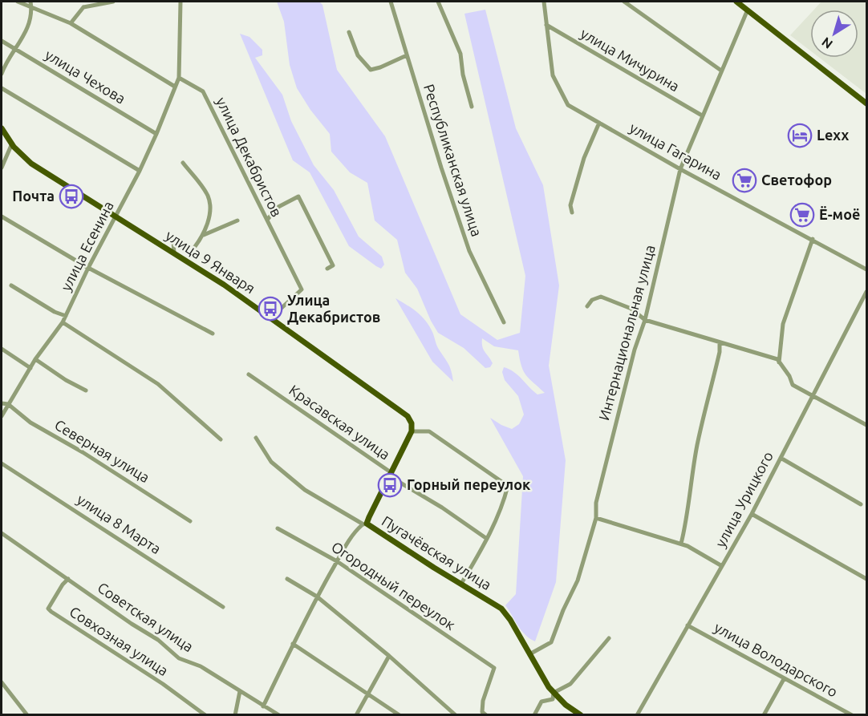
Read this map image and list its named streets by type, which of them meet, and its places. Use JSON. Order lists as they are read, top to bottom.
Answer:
{
  "streets": {
    "main road": ["улица 9 Января", "Пугачёвская улица"],
    "street": [
      "улица Мичурина",
      "улица Чехова",
      "улица Гагарина",
      "улица Декабристов",
      "Республиканская улица",
      "улица Есенина",
      "Интернациональная улица",
      "Красавская улица",
      "Северная улица",
      "улица Урицкого",
      "улица 8 Марта",
      "Огородный переулок",
      "Советская улица",
      "Совхозная улица",
      "улица Володарского"
    ]
  },
  "crossings": [
    ["улица Мичурина", "улица Гагарина"],
    ["улица Мичурина", "Интернациональная улица"],
    ["улица Чехова", "улица Есенина"],
    ["улица Гагарина", "Интернациональная улица"],
    ["улица Декабристов", "улица Есенина"],
    ["улица Декабристов", "улица 9 Января"],
    ["улица Есенина", "улица 9 Января"],
    ["улица Есенина", "Северная улица"],
    ["Интернациональная улица", "Пугачёвская улица"],
    ["улица Урицкого", "улица Володарского"],
    ["Советская улица", "Совхозная улица"]
  ],
  "places": {
    "hotel": ["Lexx"],
    "supermarket": ["Светофор", "Ё-моё"],
    "bus stop": ["Почта", "Улица Декабристов", "Горный переулок"]
  },
  "north": "bottom left"
}
